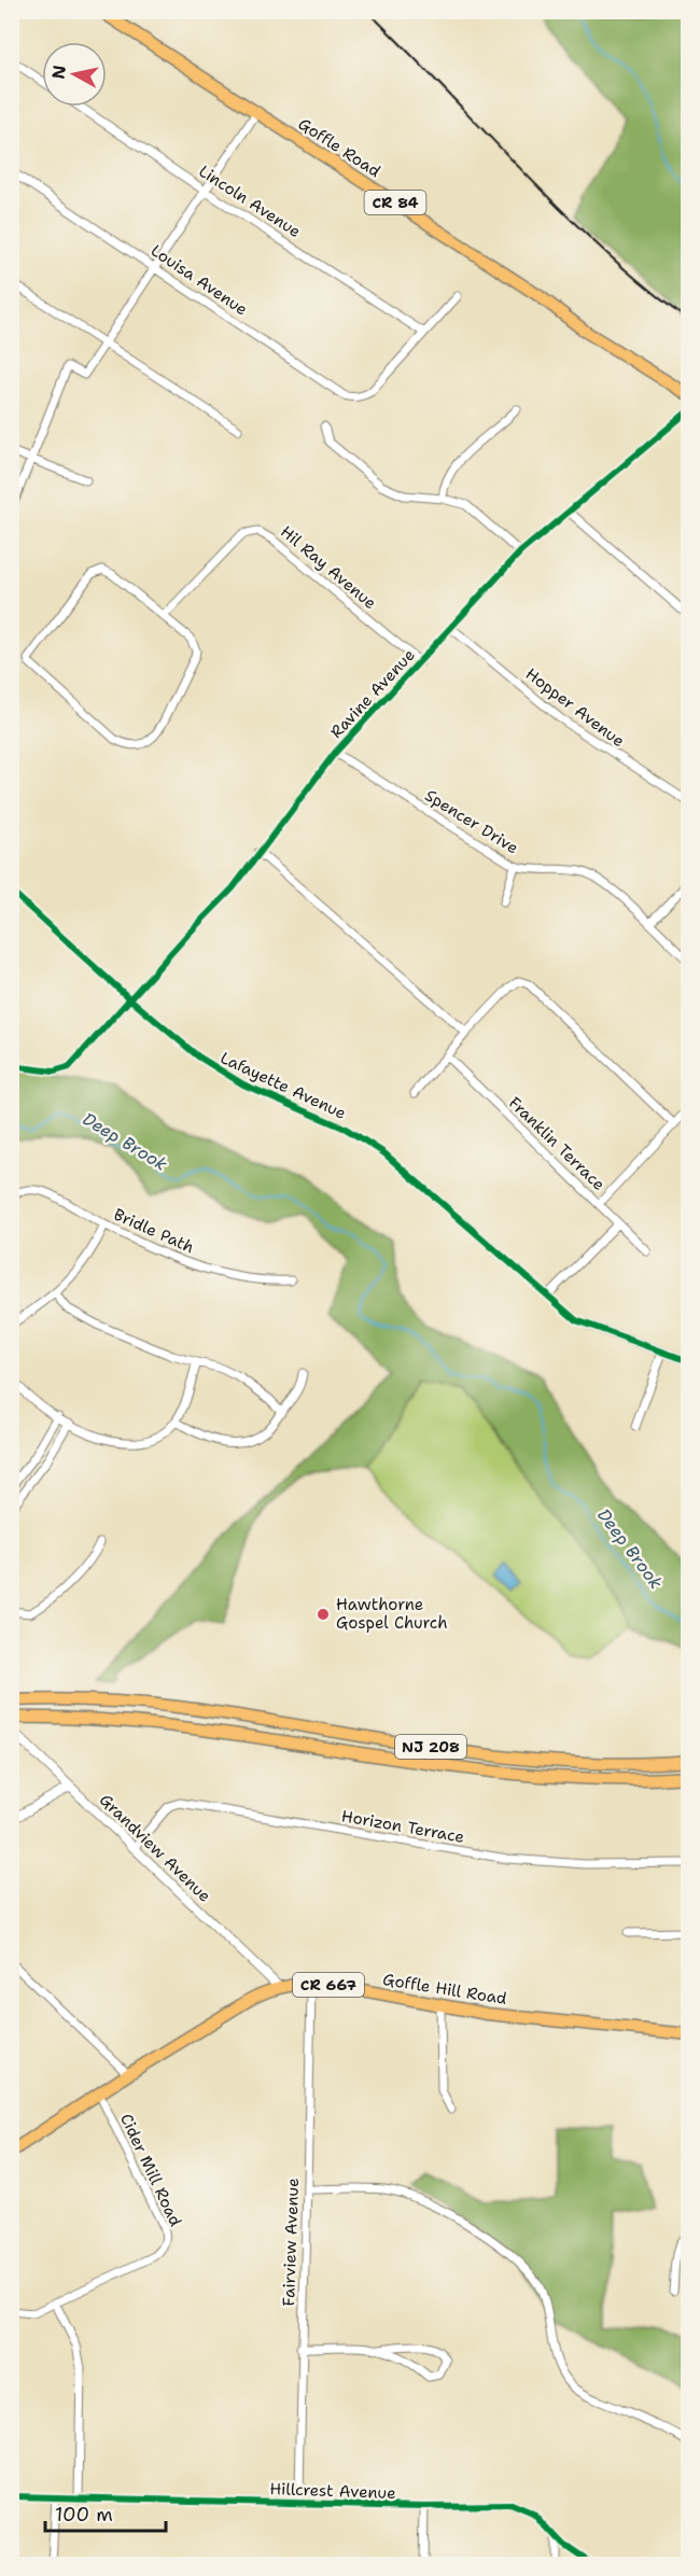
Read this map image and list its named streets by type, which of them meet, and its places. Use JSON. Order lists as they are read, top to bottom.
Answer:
{
  "streets": {
    "main road": [
      "Goffle Road",
      "CR 84",
      "NJ 208",
      "CR 667",
      "Goffle Hill Road"
    ],
    "street": [
      "Lincoln Avenue",
      "Louisa Avenue",
      "Hil Ray Avenue",
      "Ravine Avenue",
      "Hopper Avenue",
      "Spencer Drive",
      "Lafayette Avenue",
      "Franklin Terrace",
      "Bridle Path",
      "Horizon Terrace",
      "Grandview Avenue",
      "Cider Mill Road",
      "Fairview Avenue",
      "Hillcrest Avenue"
    ]
  },
  "crossings": [
    ["Lincoln Avenue", "Louisa Avenue"],
    ["Hil Ray Avenue", "Ravine Avenue"],
    ["Ravine Avenue", "Hopper Avenue"],
    ["Ravine Avenue", "Spencer Drive"],
    ["Ravine Avenue", "Lafayette Avenue"],
    ["Horizon Terrace", "Grandview Avenue"],
    ["Grandview Avenue", "Goffle Hill Road"],
    ["Goffle Hill Road", "Cider Mill Road"],
    ["Goffle Hill Road", "Fairview Avenue"],
    ["Fairview Avenue", "Hillcrest Avenue"]
  ],
  "water": ["Deep Brook"],
  "places": ["Hawthorne Gospel Church"],
  "scale_bar": "100 m",
  "north": "left"
}
